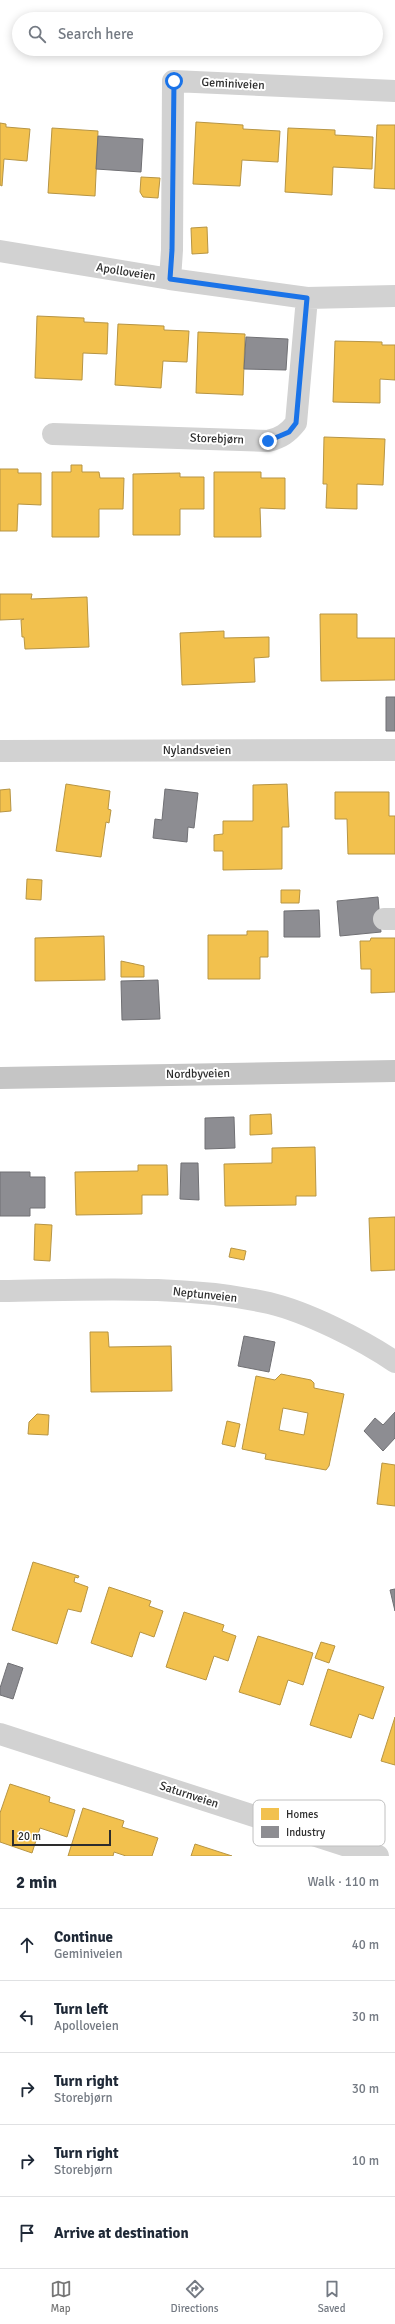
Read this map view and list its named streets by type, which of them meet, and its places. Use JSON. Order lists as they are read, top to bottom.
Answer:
{
  "streets": {
    "main road": ["Nordbyveien"],
    "street": [
      "Geminiveien",
      "Apolloveien",
      "Storebjørn",
      "Nylandsveien",
      "Neptunveien",
      "Saturnveien"
    ]
  },
  "crossings": [
    ["Geminiveien", "Apolloveien"],
    ["Apolloveien", "Storebjørn"]
  ],
  "legend": ["Homes", "Industry"],
  "scale_bar": "20 m",
  "page": {
    "search": "Search here",
    "scale": "20 m",
    "heading": ["2 min", "Walk · 110 m"],
    "list": [
      ["Continue", "Geminiveien", "40 m"],
      ["Turn left", "Apolloveien", "30 m"],
      ["Turn right", "Storebjørn", "30 m"],
      ["Turn right", "Storebjørn", "10 m"],
      "Arrive at destination"
    ],
    "nav": ["Map", "Directions", "Saved"]
  }
}
